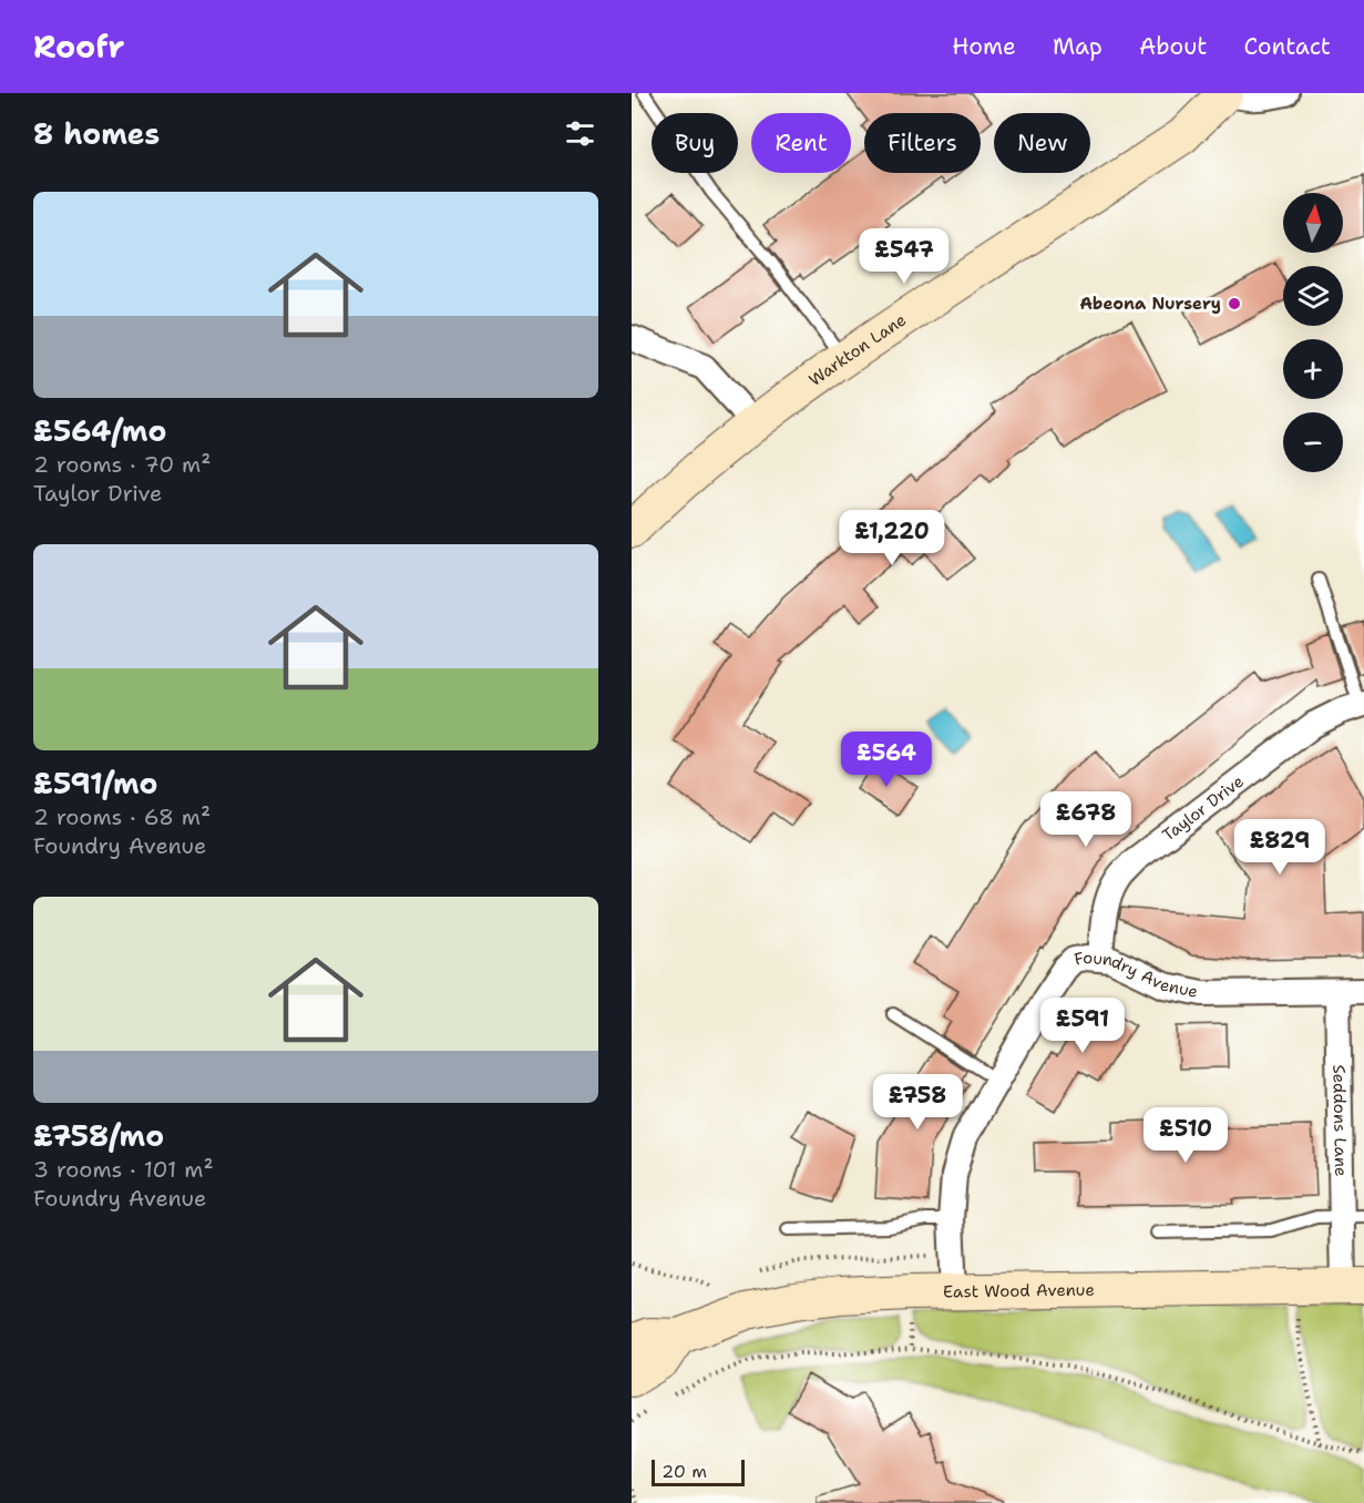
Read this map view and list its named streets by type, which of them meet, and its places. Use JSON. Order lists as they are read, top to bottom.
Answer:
{
  "streets": {
    "street": [
      "Warkton Lane",
      "Taylor Drive",
      "Foundry Avenue",
      "Seddons Lane",
      "East Wood Avenue"
    ]
  },
  "crossings": [
    ["Taylor Drive", "Foundry Avenue"],
    ["Foundry Avenue", "Seddons Lane"],
    ["Foundry Avenue", "East Wood Avenue"],
    ["Seddons Lane", "East Wood Avenue"]
  ],
  "places": ["Abeona Nursery"],
  "scale_bar": "20 m",
  "north": "top",
  "page": {
    "header": "Roofr",
    "nav": [
      "Home",
      "Map",
      "About",
      "Contact"
    ],
    "heading": "8 homes",
    "chip": [
      "Buy",
      "Rent",
      "Filters",
      "New"
    ],
    "list": [
      {
        "name": "£564/mo",
        "note": "2 rooms · 70 m² · Taylor Drive"
      },
      {
        "name": "£591/mo",
        "note": "2 rooms · 68 m² · Foundry Avenue"
      },
      {
        "name": "£758/mo",
        "note": "3 rooms · 101 m² · Foundry Avenue"
      }
    ],
    "map_buttons": ["+", "−"],
    "price": [
      "£547",
      "£1,220",
      "£564",
      "£678",
      "£829",
      "£591",
      "£758",
      "£510"
    ],
    "scale": "20 m"
  }
}
